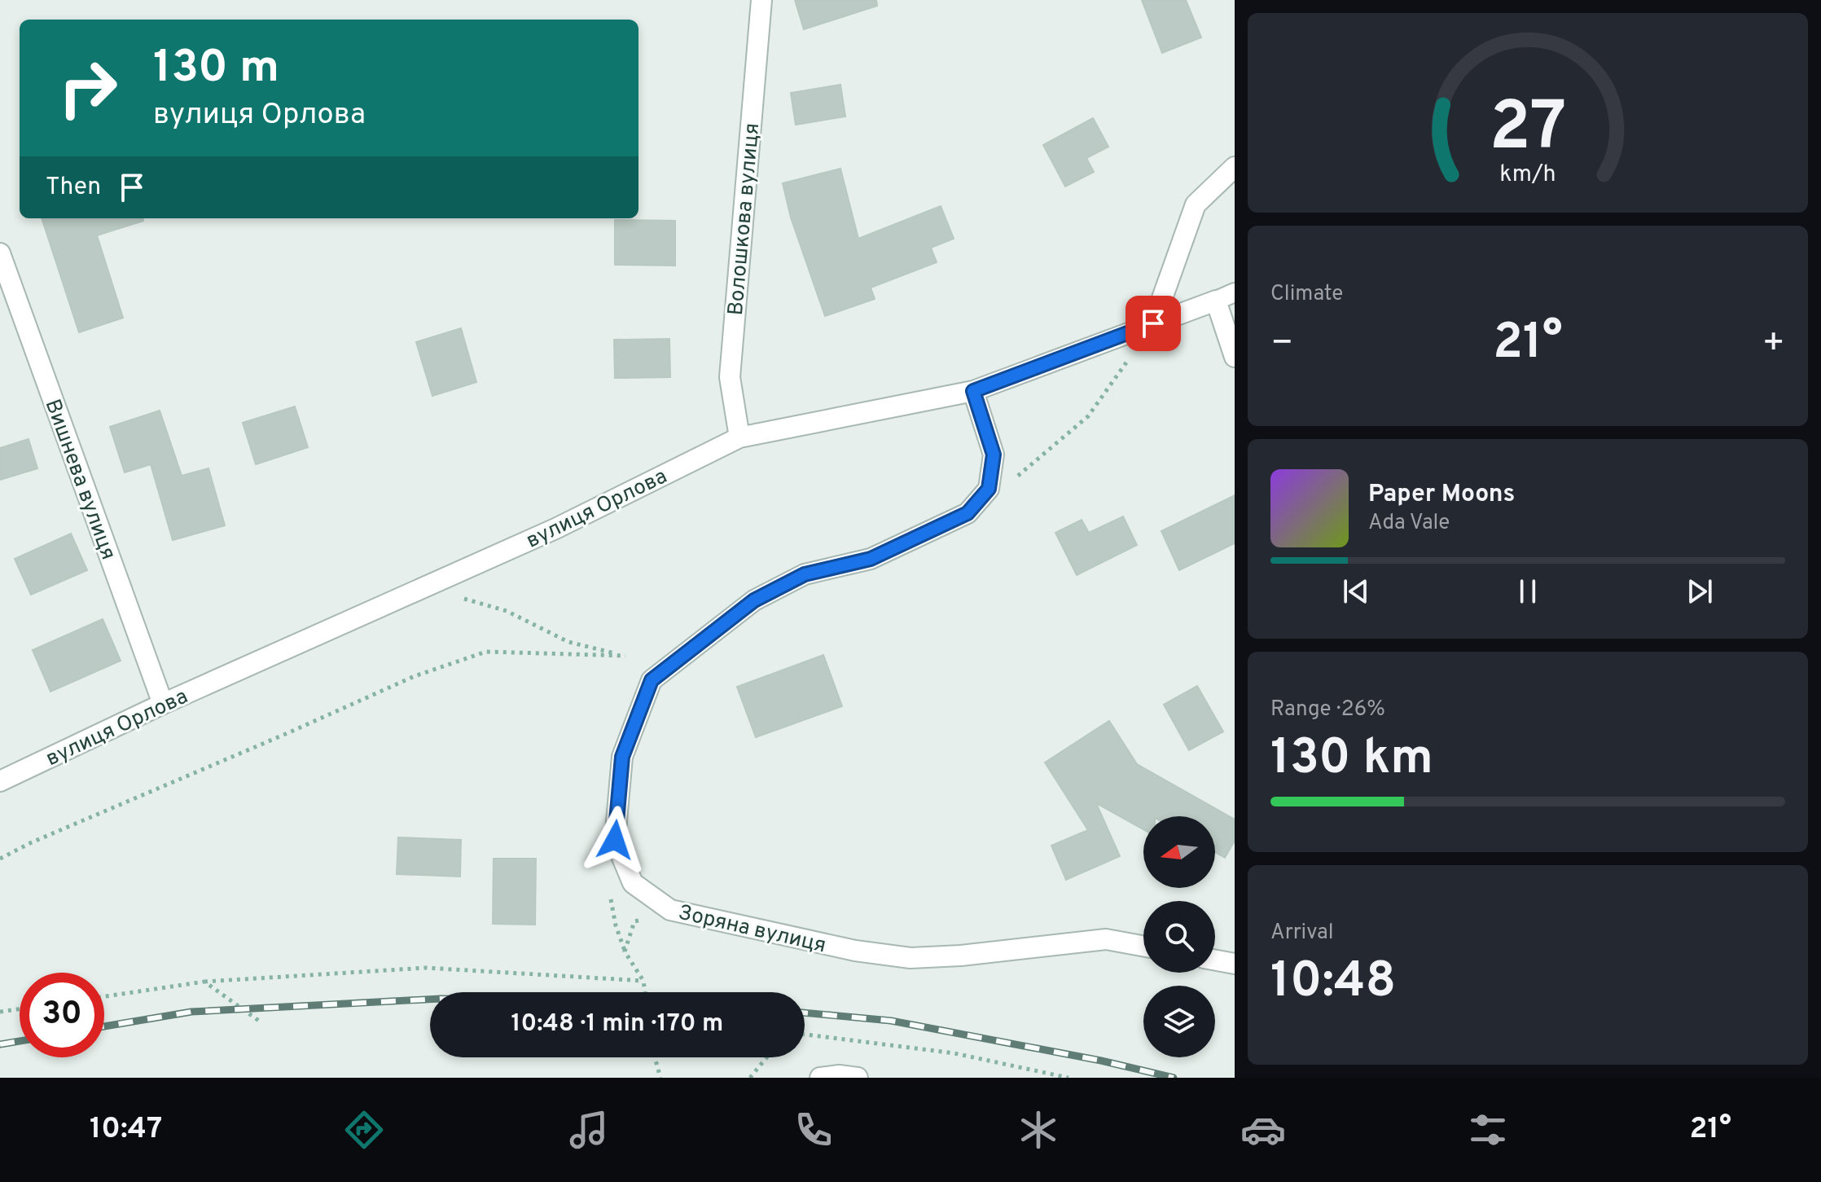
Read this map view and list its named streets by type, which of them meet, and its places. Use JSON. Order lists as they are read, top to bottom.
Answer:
{
  "streets": {
    "street": [
      "Волошкова вулиця",
      "Вишнева вулиця",
      "вулиця Орлова",
      "Зоряна вулиця"
    ]
  },
  "crossings": [
    ["Волошкова вулиця", "вулиця Орлова"],
    ["Вишнева вулиця", "вулиця Орлова"],
    ["вулиця Орлова", "Зоряна вулиця"]
  ],
  "north": "left",
  "page": {
    "turn": ["130 m", "вулиця Орлова"],
    "then": "Then",
    "tile": [
      "Climate",
      ["Range · 26%", "130 km"],
      ["Arrival", "10:48"]
    ],
    "heat": ["−", "21°", "+"],
    "song": ["Paper Moons", "Ada Vale"],
    "limit": "30",
    "trip": "10:48 · 1 min · 170 m",
    "tabs": ["10:47", "21°"],
    "gauge": ["27", "km/h"]
  }
}
